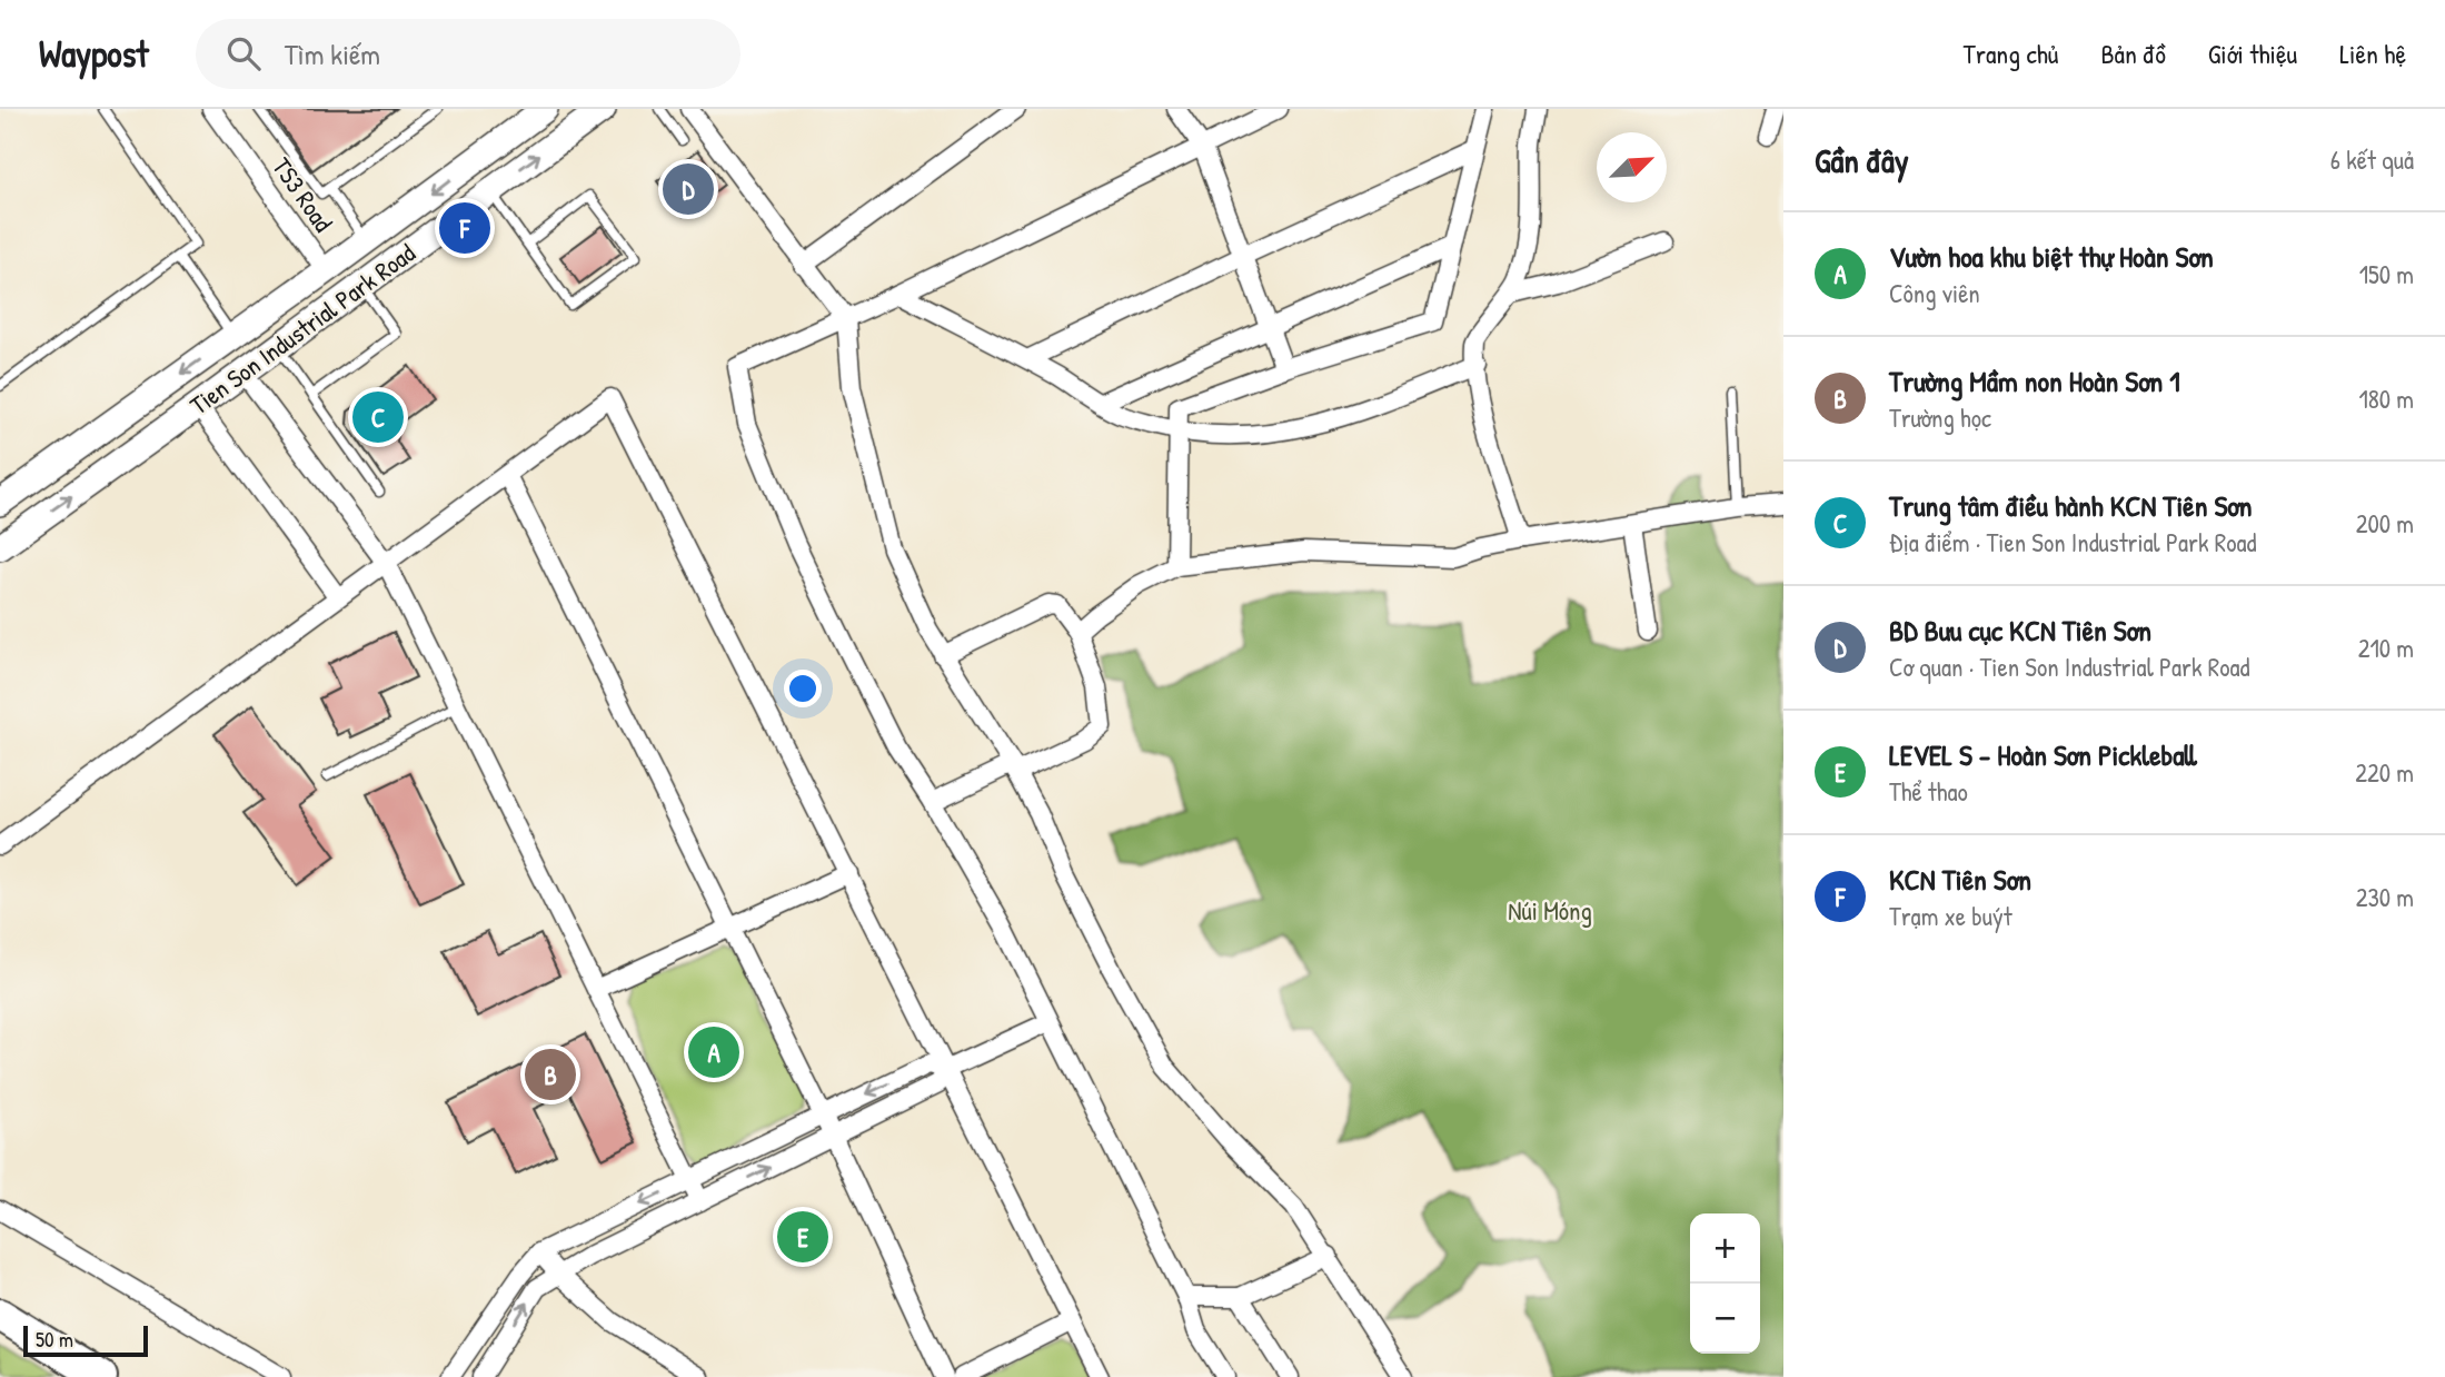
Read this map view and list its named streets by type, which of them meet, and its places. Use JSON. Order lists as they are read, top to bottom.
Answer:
{
  "streets": {
    "main road": ["Tien Son Industrial Park Road"],
    "street": ["TS3 Road"]
  },
  "crossings": [
    ["TS3 Road", "Tien Son Industrial Park Road"]
  ],
  "parks": ["Núi Móng"],
  "scale_bar": "50 m",
  "north": "top right",
  "page": {
    "header": "Waypost",
    "search": "Tìm kiếm",
    "nav": [
      "Trang chủ",
      "Bản đồ",
      "Giới thiệu",
      "Liên hệ"
    ],
    "heading": ["Gần đây", "6 kết quả"],
    "pins": [
      "D",
      "F",
      "C",
      "A",
      "B",
      "E"
    ],
    "list": [
      {
        "mark": "A",
        "name": "Vườn hoa khu biệt thự Hoàn Sơn",
        "note": "Công viên",
        "value": "150 m"
      },
      {
        "mark": "B",
        "name": "Trường Mầm non Hoàn Sơn 1",
        "note": "Trường học",
        "value": "180 m"
      },
      {
        "mark": "C",
        "name": "Trung tâm điều hành KCN Tiên Sơn",
        "note": "Địa điểm · Tien Son Industrial Park Road",
        "value": "200 m"
      },
      {
        "mark": "D",
        "name": "BD Bưu cục KCN Tiên Sơn",
        "note": "Cơ quan · Tien Son Industrial Park Road",
        "value": "210 m"
      },
      {
        "mark": "E",
        "name": "LEVEL S - Hoàn Sơn Pickleball",
        "note": "Thể thao",
        "value": "220 m"
      },
      {
        "mark": "F",
        "name": "KCN Tiên Sơn",
        "note": "Trạm xe buýt",
        "value": "230 m"
      }
    ],
    "map_buttons": ["+", "−"],
    "scale": "50 m"
  }
}
